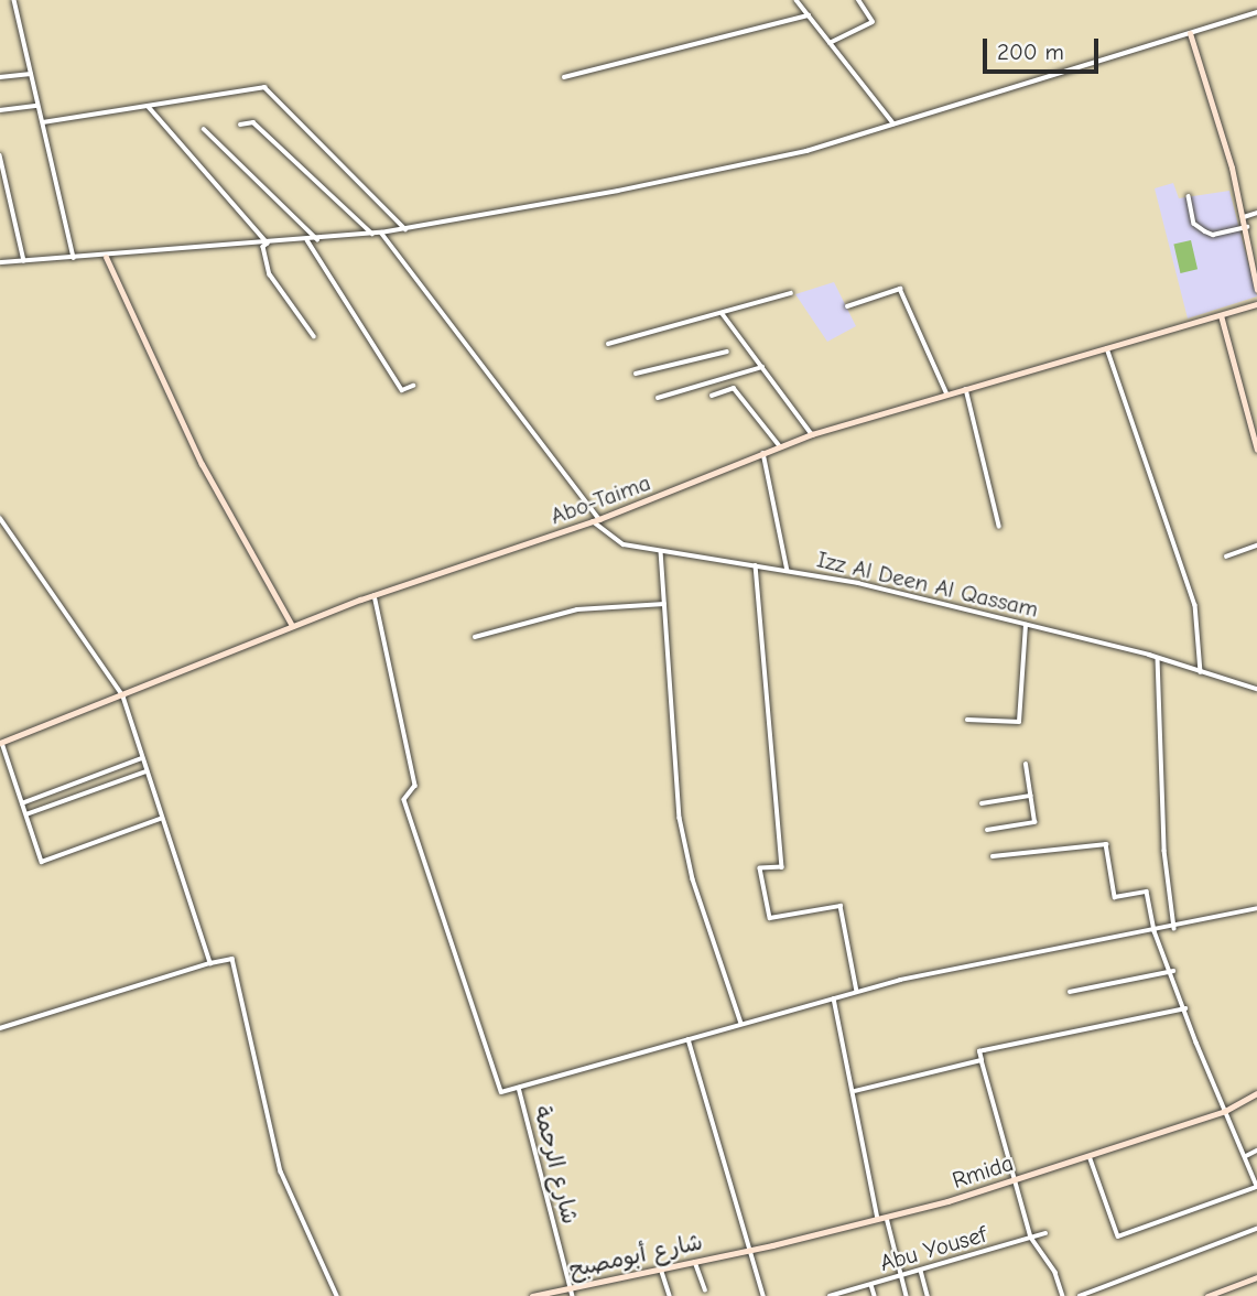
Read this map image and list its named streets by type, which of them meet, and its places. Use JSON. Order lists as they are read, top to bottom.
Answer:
{
  "streets": {
    "street": [
      "Abo-Taima",
      "Izz Al Deen Al Qassam",
      "شارع الرحمة",
      "Rmida",
      "Abu Yousef",
      "شارع أبومصبح"
    ]
  },
  "crossings": [
    ["Abo-Taima", "Izz Al Deen Al Qassam"],
    ["شارع الرحمة", "شارع أبومصبح"],
    ["Rmida", "شارع أبومصبح"]
  ],
  "scale_bar": "200 m"
}
